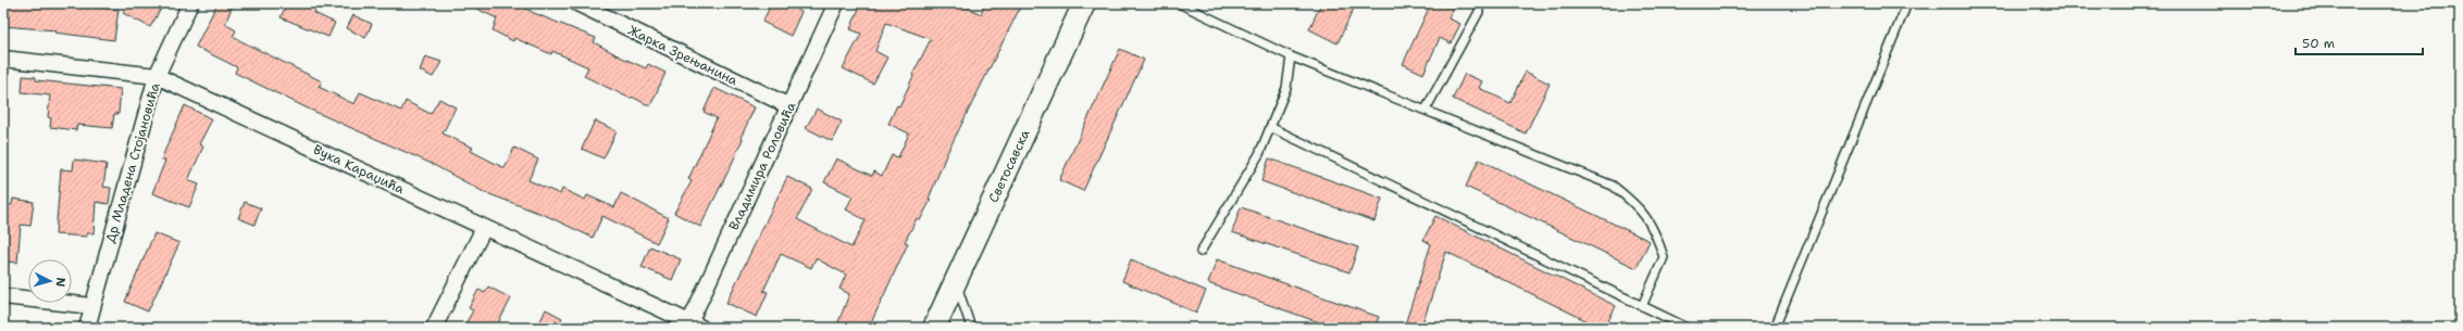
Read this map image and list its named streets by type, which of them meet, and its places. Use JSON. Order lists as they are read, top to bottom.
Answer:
{
  "streets": {
    "main road": ["Светосавска"],
    "street": [
      "Жарка Зрењанина",
      "Др Младена Стојановића",
      "Владимира Роловића",
      "Вука Караџића"
    ]
  },
  "crossings": [
    ["Жарка Зрењанина", "Владимира Роловића"],
    ["Др Младена Стојановића", "Вука Караџића"],
    ["Владимира Роловића", "Вука Караџића"]
  ],
  "scale_bar": "50 m",
  "north": "right"
}
